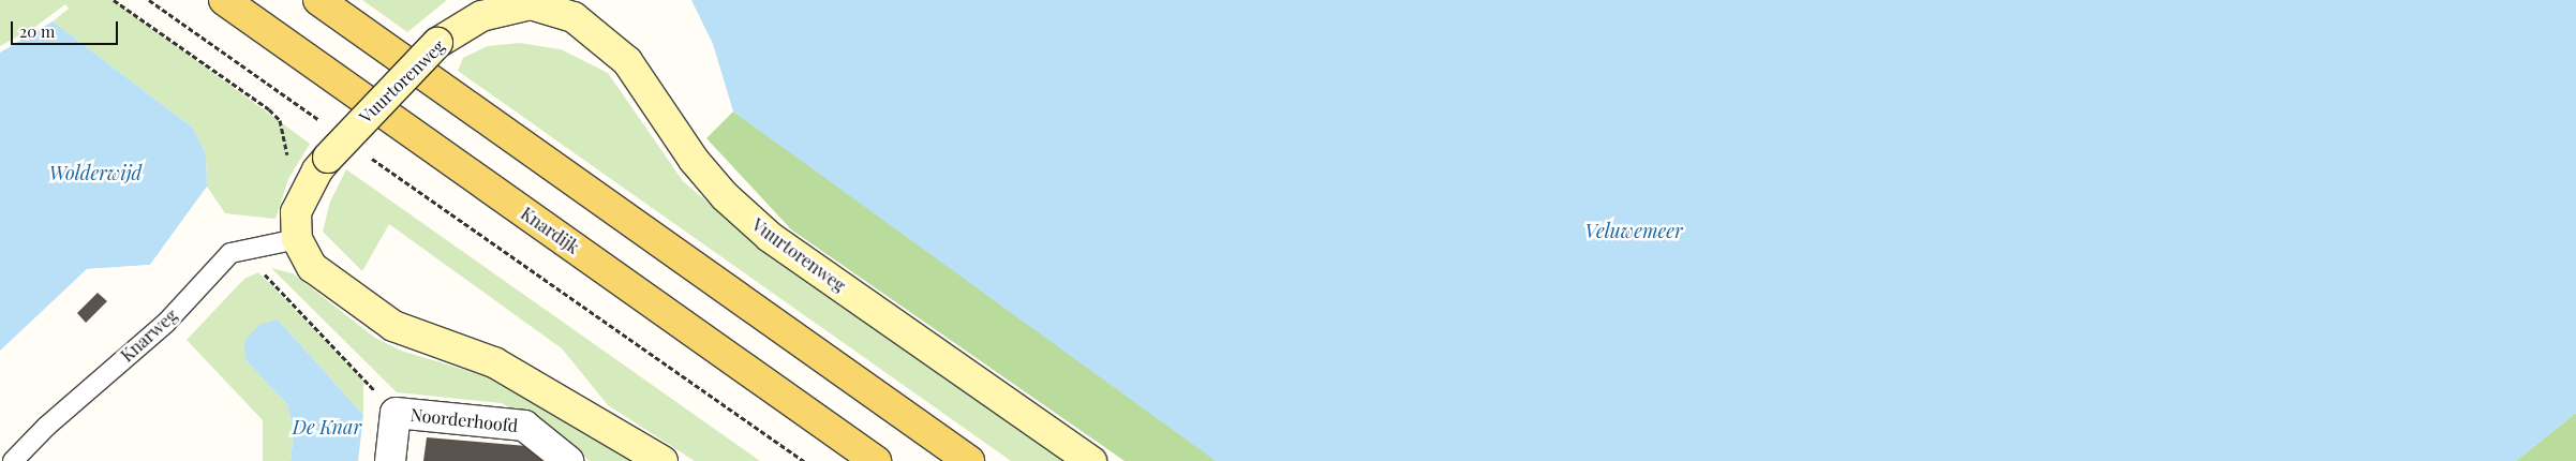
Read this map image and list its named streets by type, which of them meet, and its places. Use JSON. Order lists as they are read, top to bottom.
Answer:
{
  "streets": {
    "main road": ["Knardijk"],
    "street": ["Vuurtorenweg", "Noorderhoofd"],
    "lane": ["Knarweg"]
  },
  "crossings": [
    ["Vuurtorenweg", "Knarweg"]
  ],
  "water": ["Wolderwijd", "Veluwemeer", "De Knar"],
  "scale_bar": "20 m"
}
